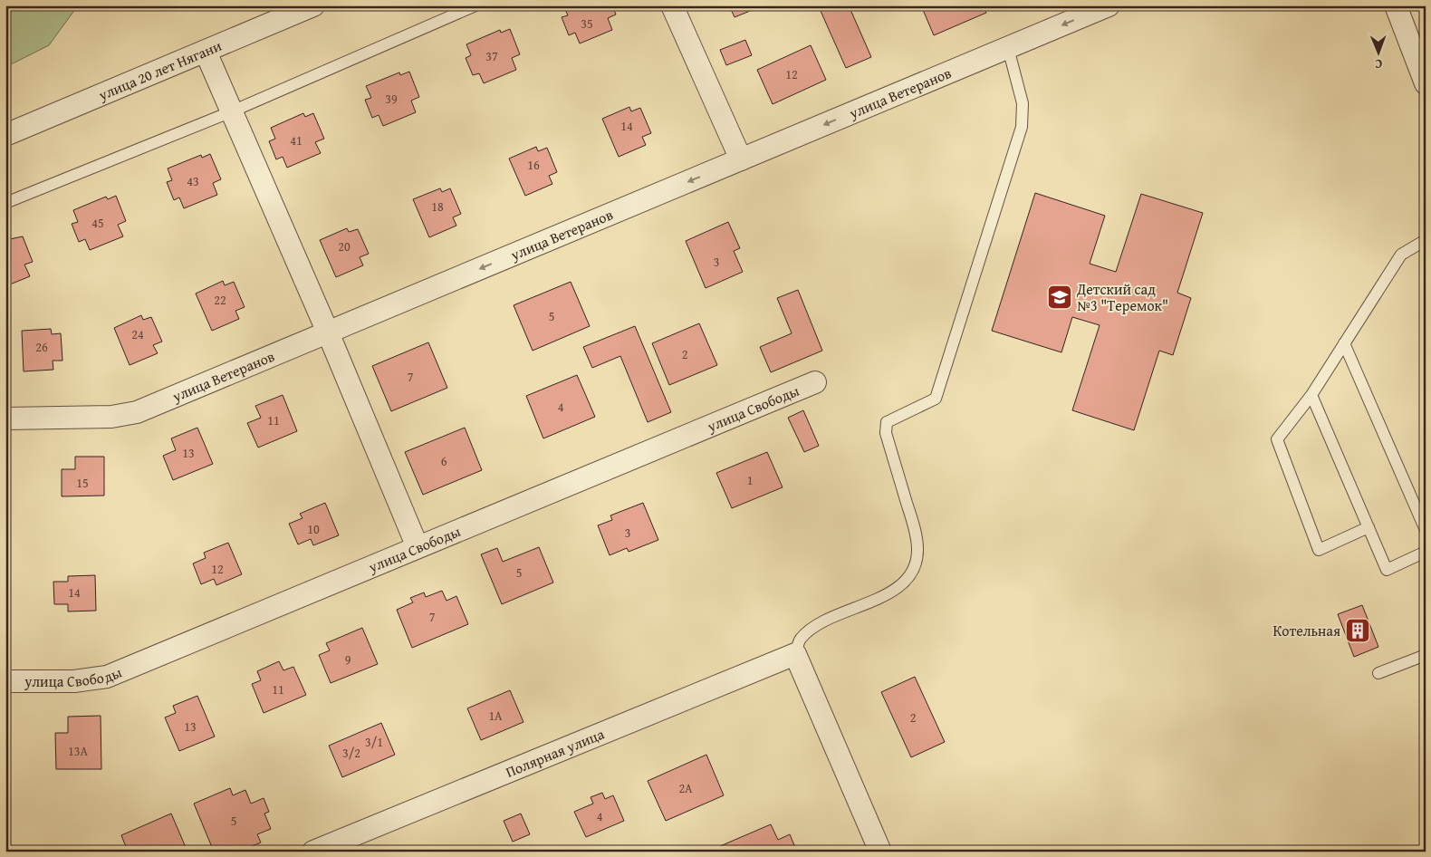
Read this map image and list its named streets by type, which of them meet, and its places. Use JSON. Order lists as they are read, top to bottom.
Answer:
{
  "streets": {
    "street": [
      "улица 20 лет Нягани",
      "улица Ветеранов",
      "улица Свободы",
      "Полярная улица"
    ]
  },
  "one_way": ["улица Ветеранов"],
  "places": {
    "school or university": ["Детский сад №3 \"Теремок\""],
    "building": ["Котельная"]
  },
  "house_numbers": [
    "35",
    "37",
    "12",
    "39",
    "14",
    "41",
    "16",
    "43",
    "18",
    "45",
    "20",
    "3",
    "22",
    "5",
    "24",
    "26",
    "2",
    "7",
    "4",
    "11",
    "13",
    "6",
    "1",
    "15",
    "10",
    "3",
    "12",
    "5",
    "14",
    "7",
    "9",
    "11",
    "1А",
    "2",
    "13",
    "3/1",
    "13А",
    "3/2",
    "2А",
    "4",
    "5"
  ],
  "north": "bottom"
}
